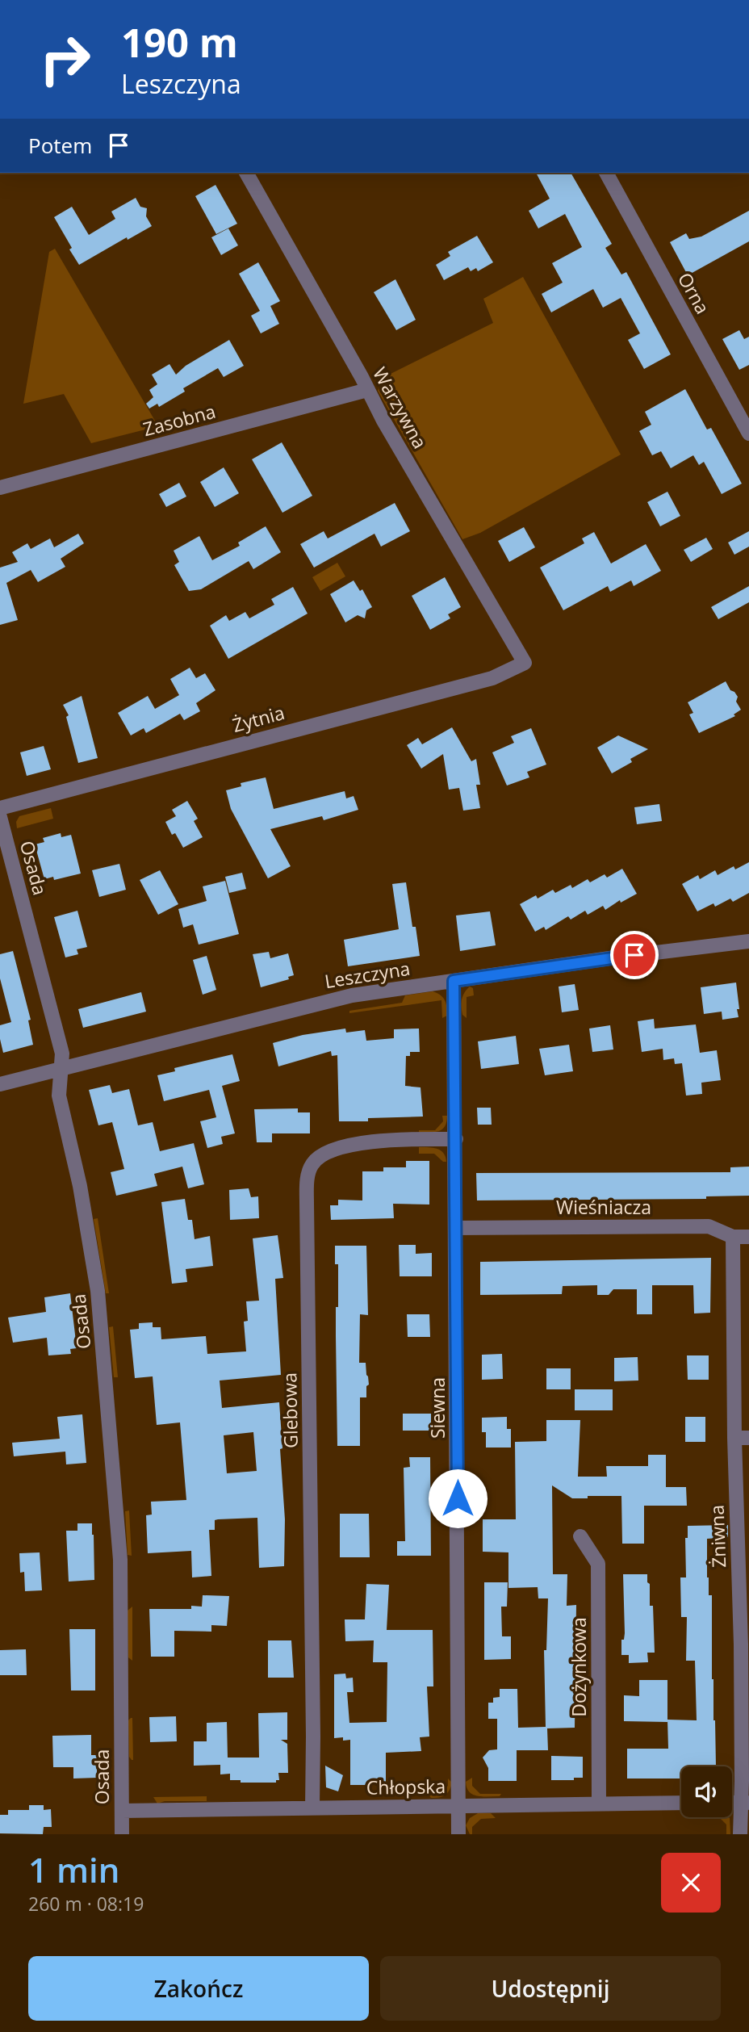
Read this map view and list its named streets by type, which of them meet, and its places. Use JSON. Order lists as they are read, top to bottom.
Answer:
{
  "streets": {
    "street": [
      "Orna",
      "Warzywna",
      "Zasobna",
      "Żytnia",
      "Osada",
      "Leszczyna",
      "Wieśniacza",
      "Siewna",
      "Glebowa",
      "Żniwna",
      "Dożynkowa",
      "Chłopska"
    ]
  },
  "crossings": [
    ["Warzywna", "Zasobna"],
    ["Warzywna", "Żytnia"],
    ["Osada", "Leszczyna"],
    ["Osada", "Chłopska"],
    ["Leszczyna", "Siewna"],
    ["Wieśniacza", "Siewna"],
    ["Wieśniacza", "Żniwna"],
    ["Siewna", "Glebowa"],
    ["Siewna", "Chłopska"],
    ["Glebowa", "Chłopska"],
    ["Dożynkowa", "Chłopska"]
  ],
  "page": {
    "turn": ["190 m", "Leszczyna"],
    "then": "Potem",
    "heading": ["1 min", "260 m · 08:19"],
    "buttons": ["Zakończ", "Udostępnij"]
  }
}
